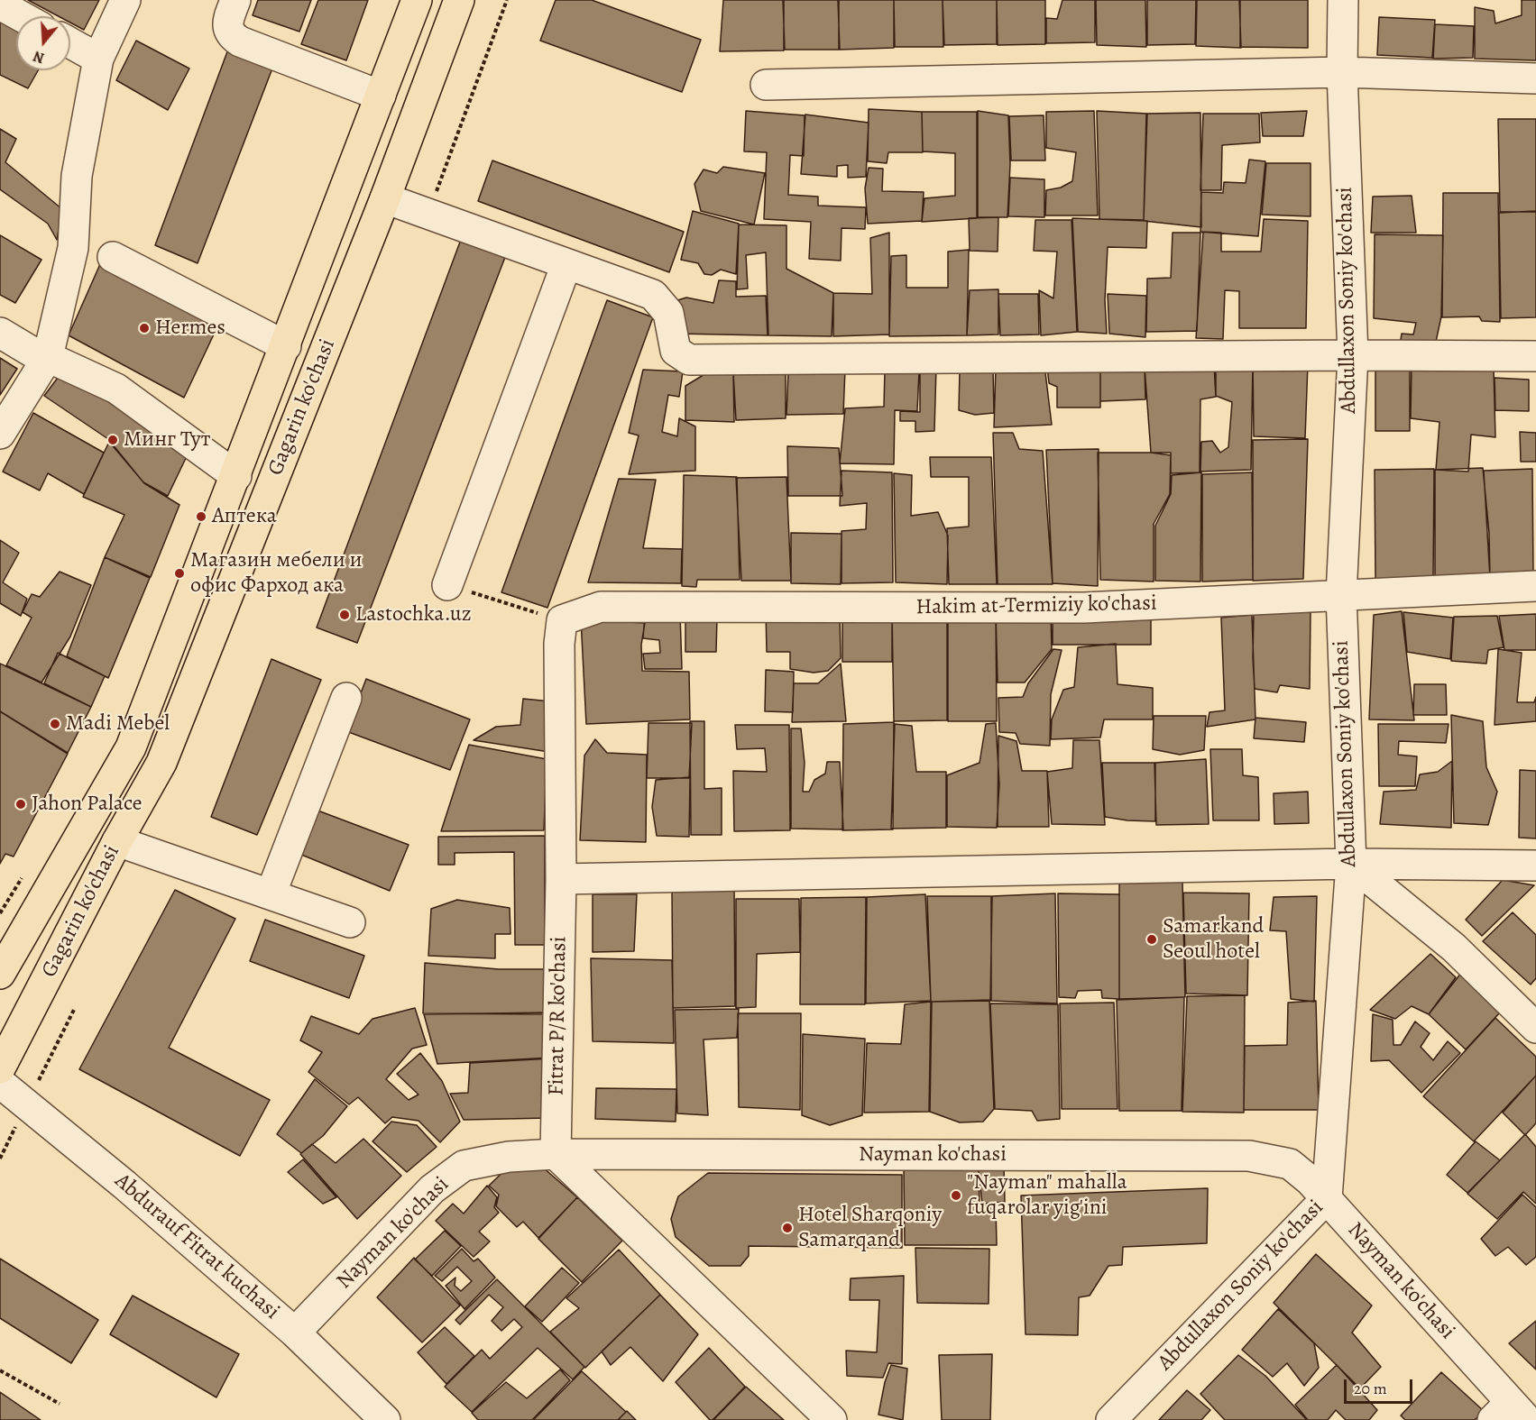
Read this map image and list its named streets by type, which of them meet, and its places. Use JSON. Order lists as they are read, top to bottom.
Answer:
{
  "streets": {
    "main road": ["Gagarin ko'chasi"],
    "street": [
      "Abdullaxon Soniy ko'chasi",
      "Hakim at-Termiziy ko'chasi",
      "Fitrat P/R ko'chasi",
      "Nayman ko'chasi",
      "Abdurauf Fitrat kuchasi"
    ]
  },
  "crossings": [
    ["Abdullaxon Soniy ko'chasi", "Hakim at-Termiziy ko'chasi"],
    ["Abdullaxon Soniy ko'chasi", "Nayman ko'chasi"],
    ["Hakim at-Termiziy ko'chasi", "Fitrat P/R ko'chasi"],
    ["Fitrat P/R ko'chasi", "Nayman ko'chasi"],
    ["Nayman ko'chasi", "Abdurauf Fitrat kuchasi"]
  ],
  "places": [
    "Hermes",
    "Минг Тут",
    "Аптека",
    "Магазин мебели и офис Фарход ака",
    "Lastochka.uz",
    "Madi Mebel",
    "Jahon Palace",
    "Samarkand Seoul hotel",
    "\"Nayman\" mahalla fuqarolar yig'ini",
    "Hotel Sharqoniy Samarqand"
  ],
  "scale_bar": "20 m",
  "north": "bottom"
}
